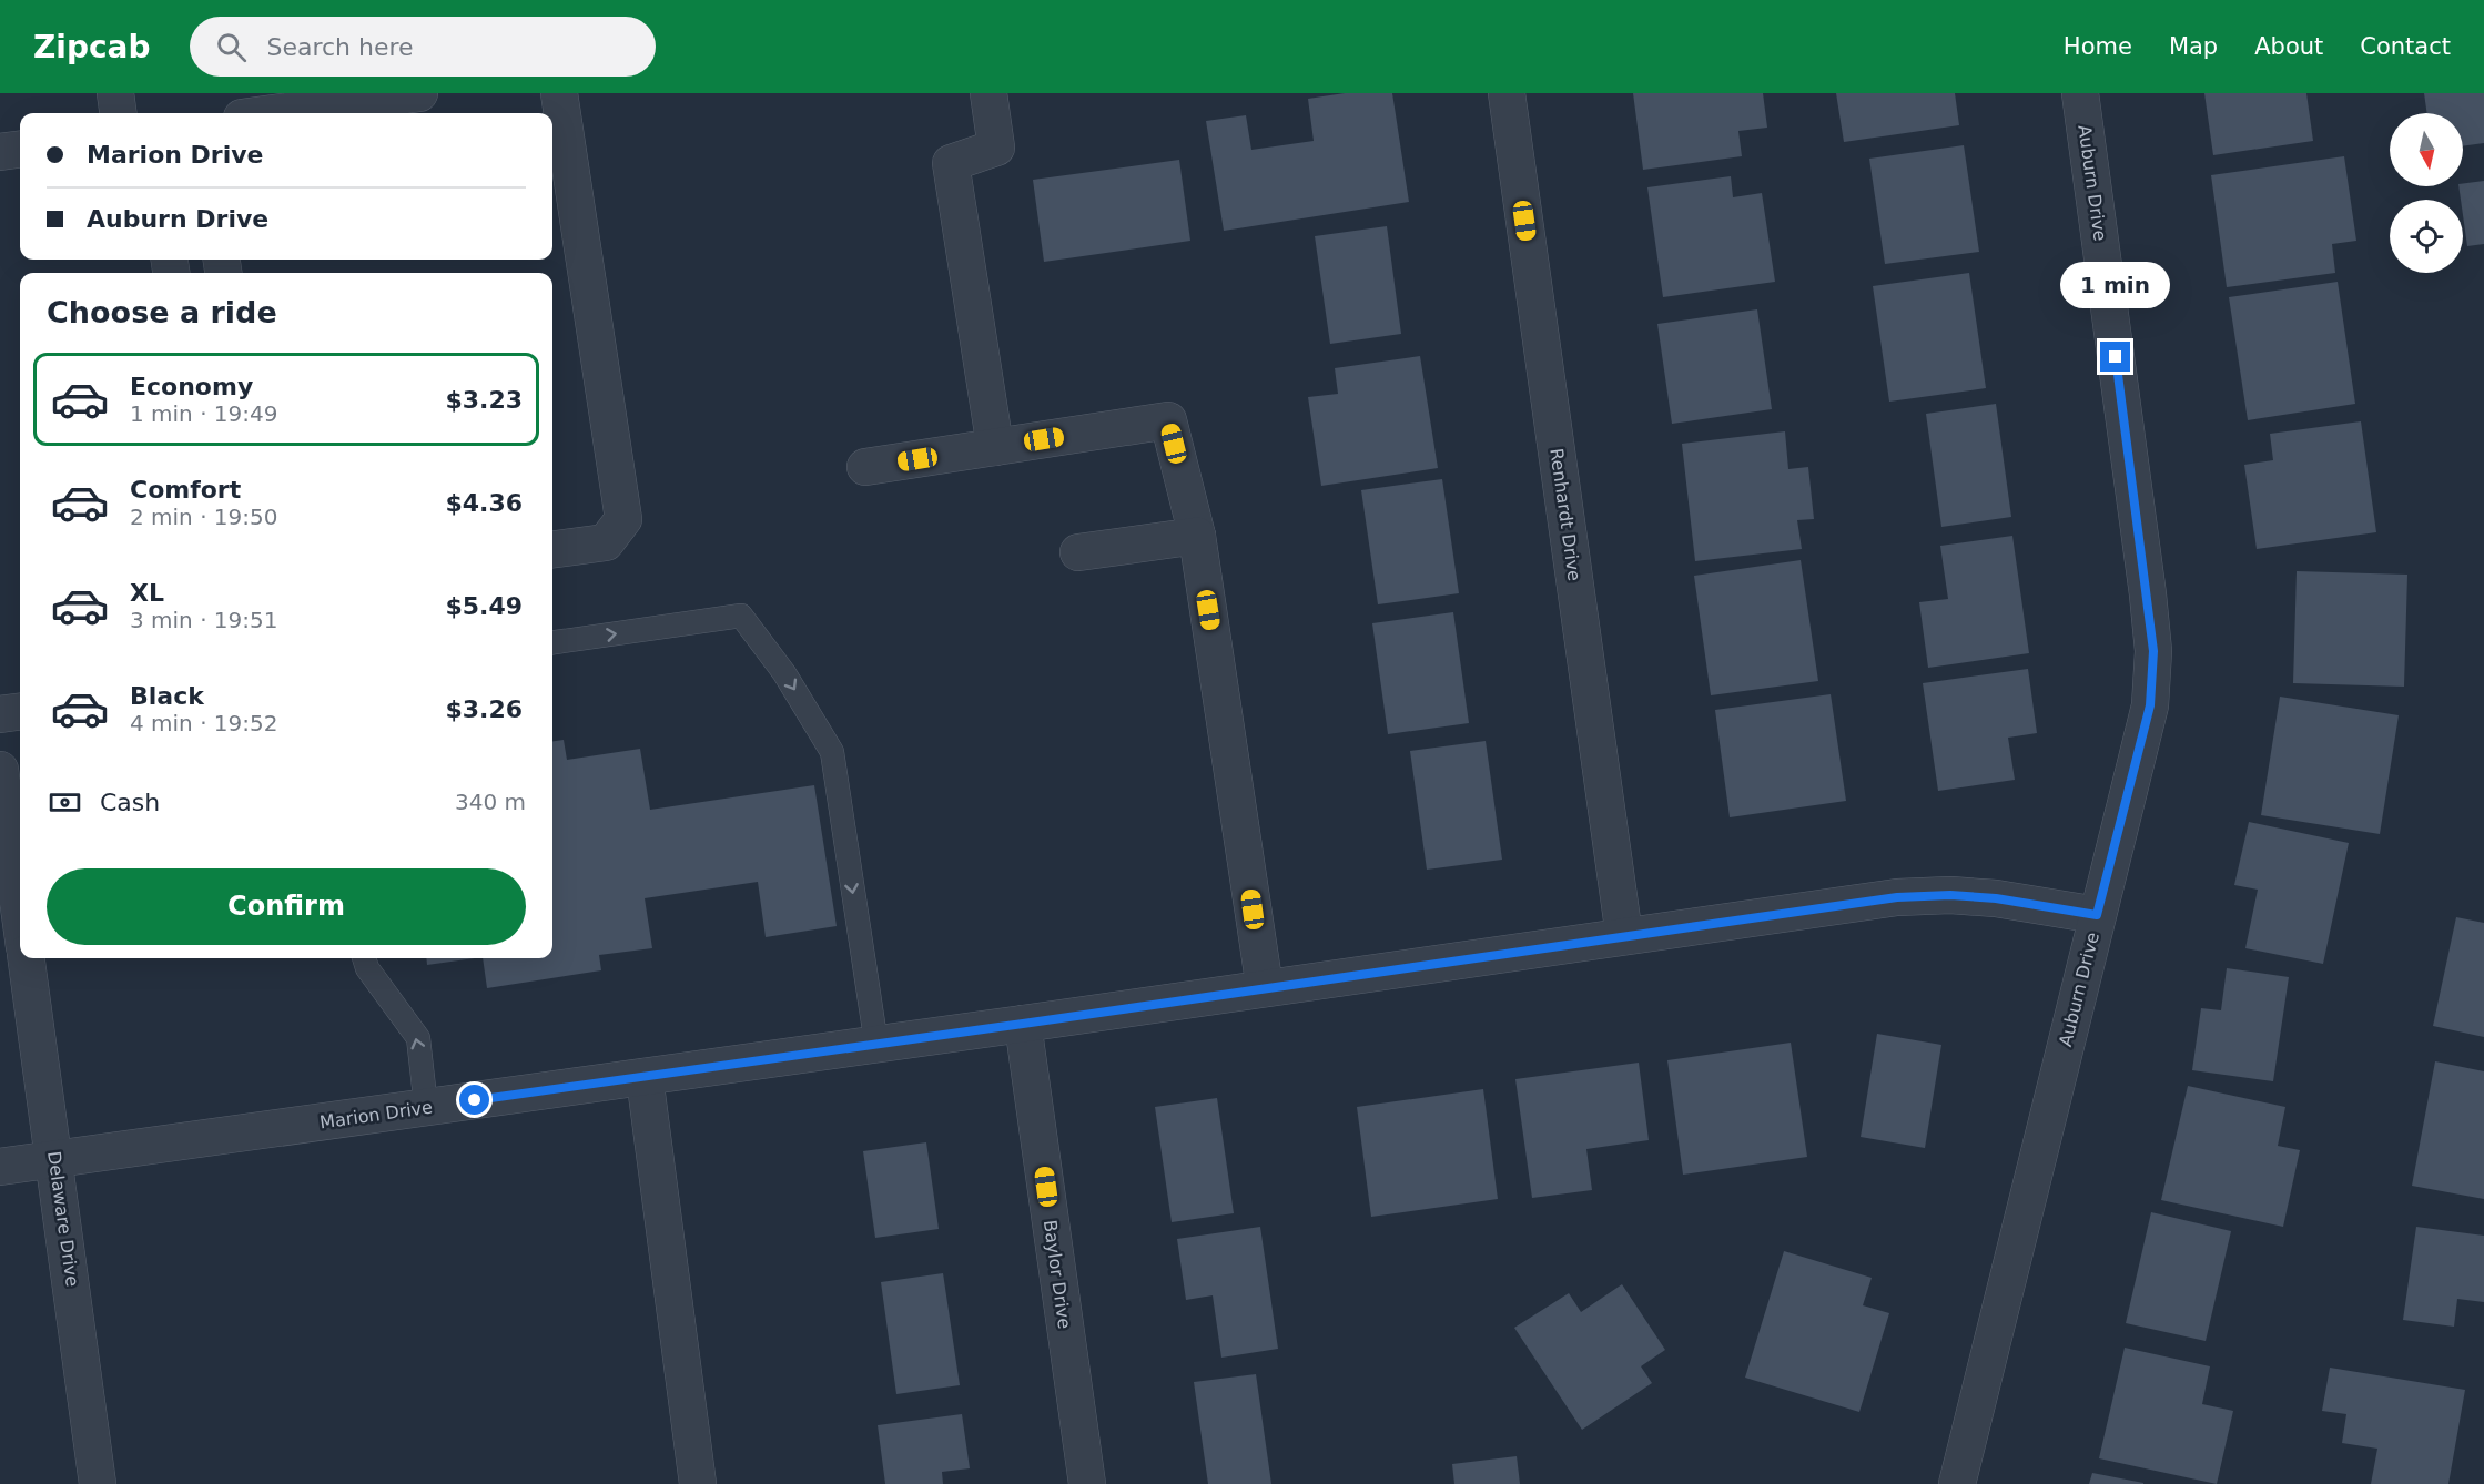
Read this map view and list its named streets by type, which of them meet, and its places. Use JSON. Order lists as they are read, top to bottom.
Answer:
{
  "streets": {
    "street": [
      "Auburn Drive",
      "Renhardt Drive",
      "Marion Drive",
      "Delaware Drive",
      "Baylor Drive"
    ]
  },
  "crossings": [
    ["Auburn Drive", "Marion Drive"],
    ["Renhardt Drive", "Marion Drive"],
    ["Marion Drive", "Delaware Drive"],
    ["Marion Drive", "Baylor Drive"]
  ],
  "north": "bottom",
  "page": {
    "header": "Zipcab",
    "search": "Search here",
    "nav": [
      "Home",
      "Map",
      "About",
      "Contact"
    ],
    "banner": ["Marion Drive", "Auburn Drive"],
    "bubble": "1 min",
    "heading": "Choose a ride",
    "list": [
      {
        "name": "Economy",
        "note": "1 min · 19:49",
        "value": "$3.23"
      },
      {
        "name": "Comfort",
        "note": "2 min · 19:50",
        "value": "$4.36"
      },
      {
        "name": "XL",
        "note": "3 min · 19:51",
        "value": "$5.49"
      },
      {
        "name": "Black",
        "note": "4 min · 19:52",
        "value": "$3.26"
      }
    ],
    "pay": ["Cash", "340 m"],
    "buttons": "Confirm"
  }
}
